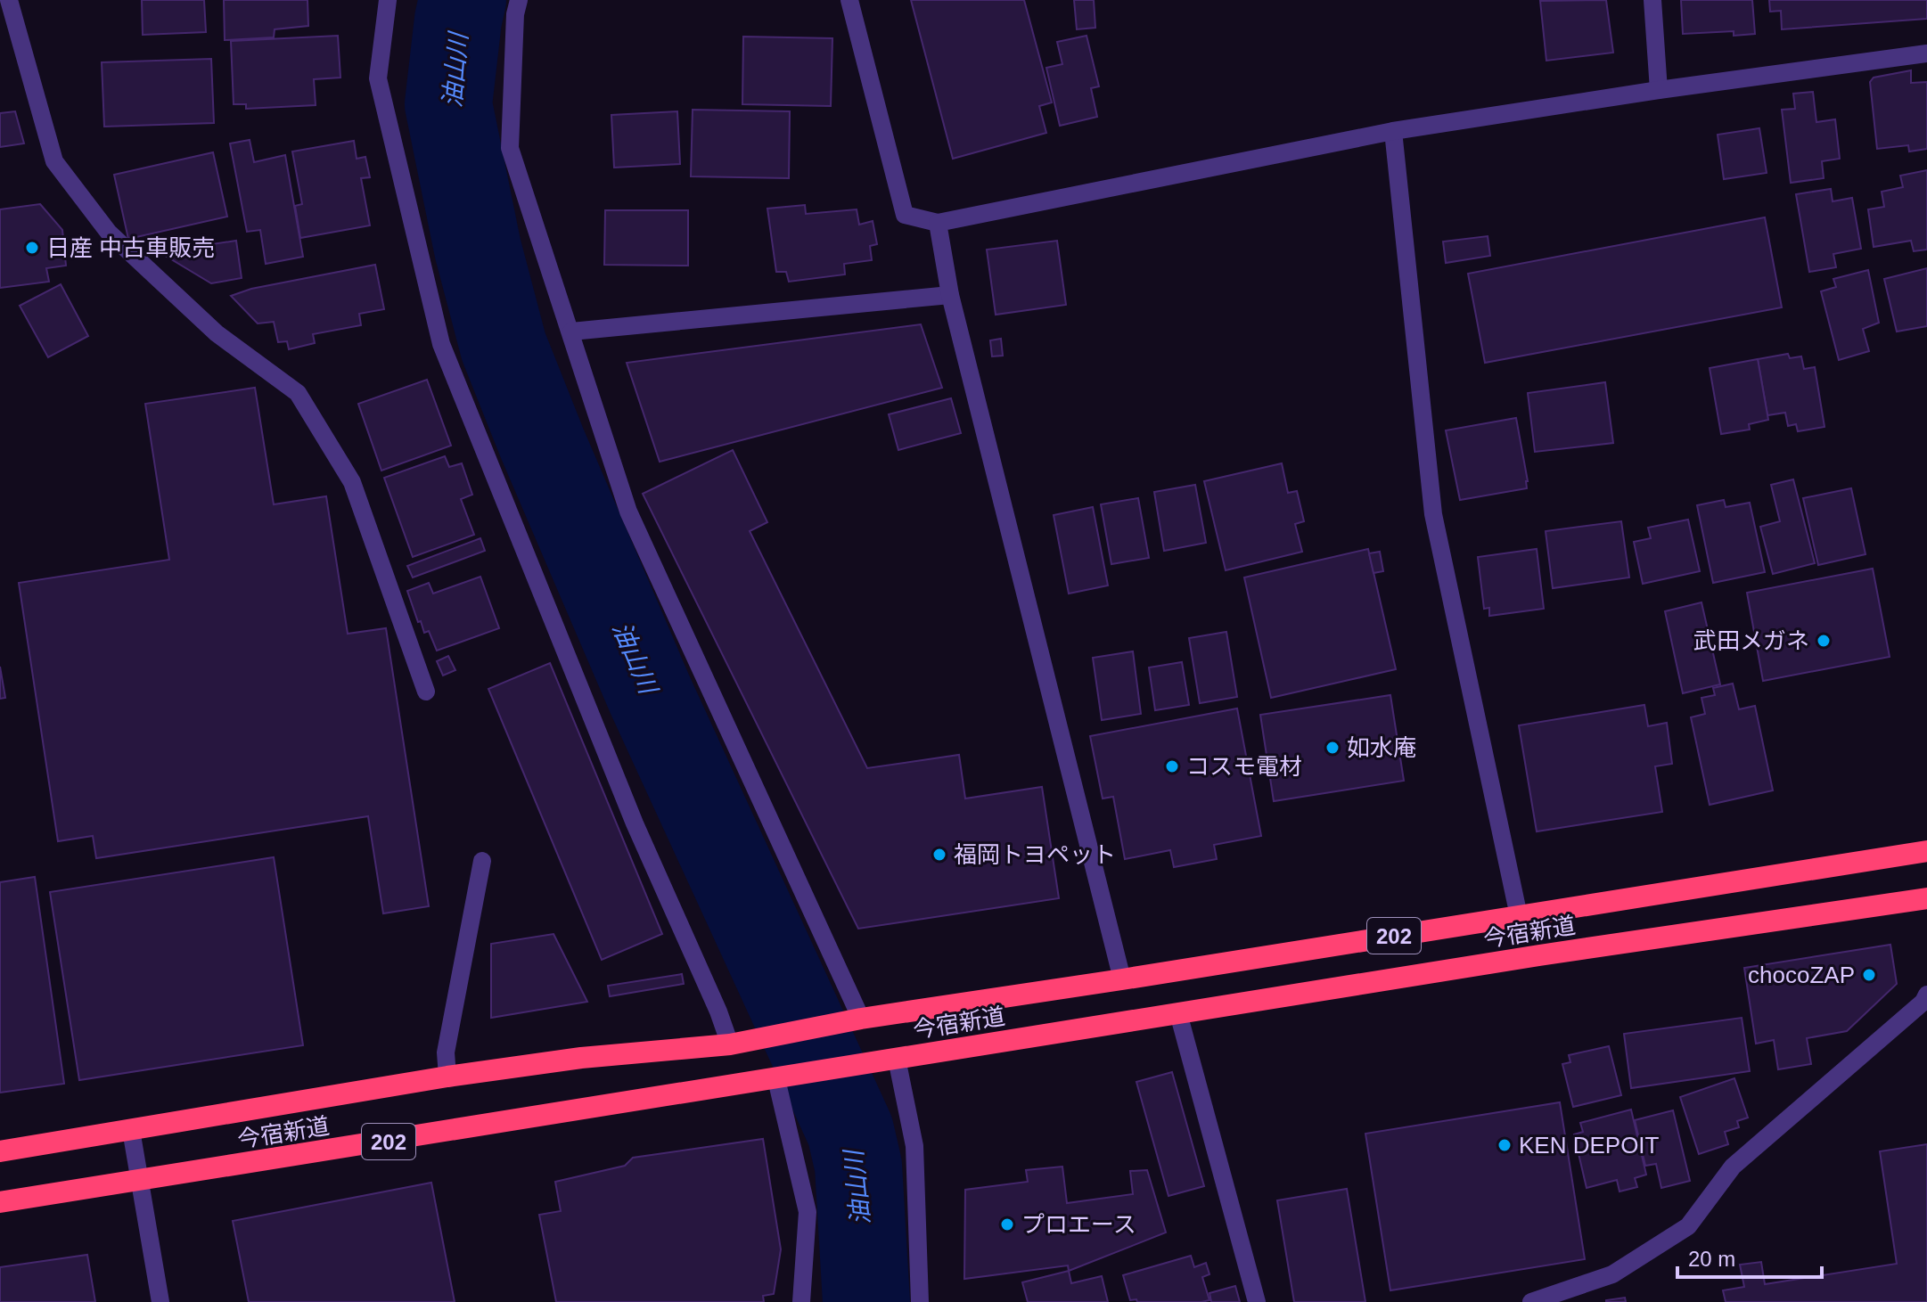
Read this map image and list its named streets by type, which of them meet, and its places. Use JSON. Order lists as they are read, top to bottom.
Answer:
{
  "streets": {
    "highway": ["今宿新道", "202"]
  },
  "water": ["油山川"],
  "places": [
    "日産 中古車販売",
    "武田メガネ",
    "如水庵",
    "コスモ電材",
    "福岡トヨペット",
    "chocoZAP",
    "KEN DEPOIT",
    "プロエース"
  ],
  "scale_bar": "20 m"
}
